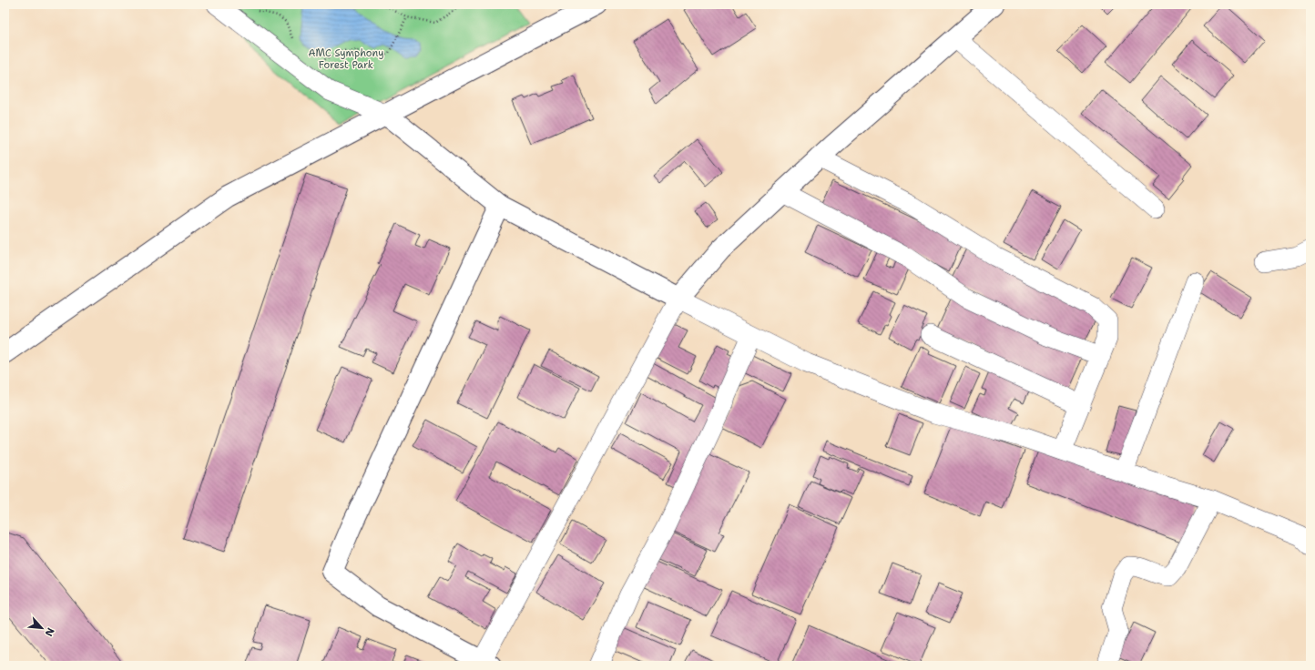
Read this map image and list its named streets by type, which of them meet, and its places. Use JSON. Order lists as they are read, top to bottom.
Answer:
{
  "parks": ["AMC Symphony Forest Park"],
  "north": "bottom right"
}
